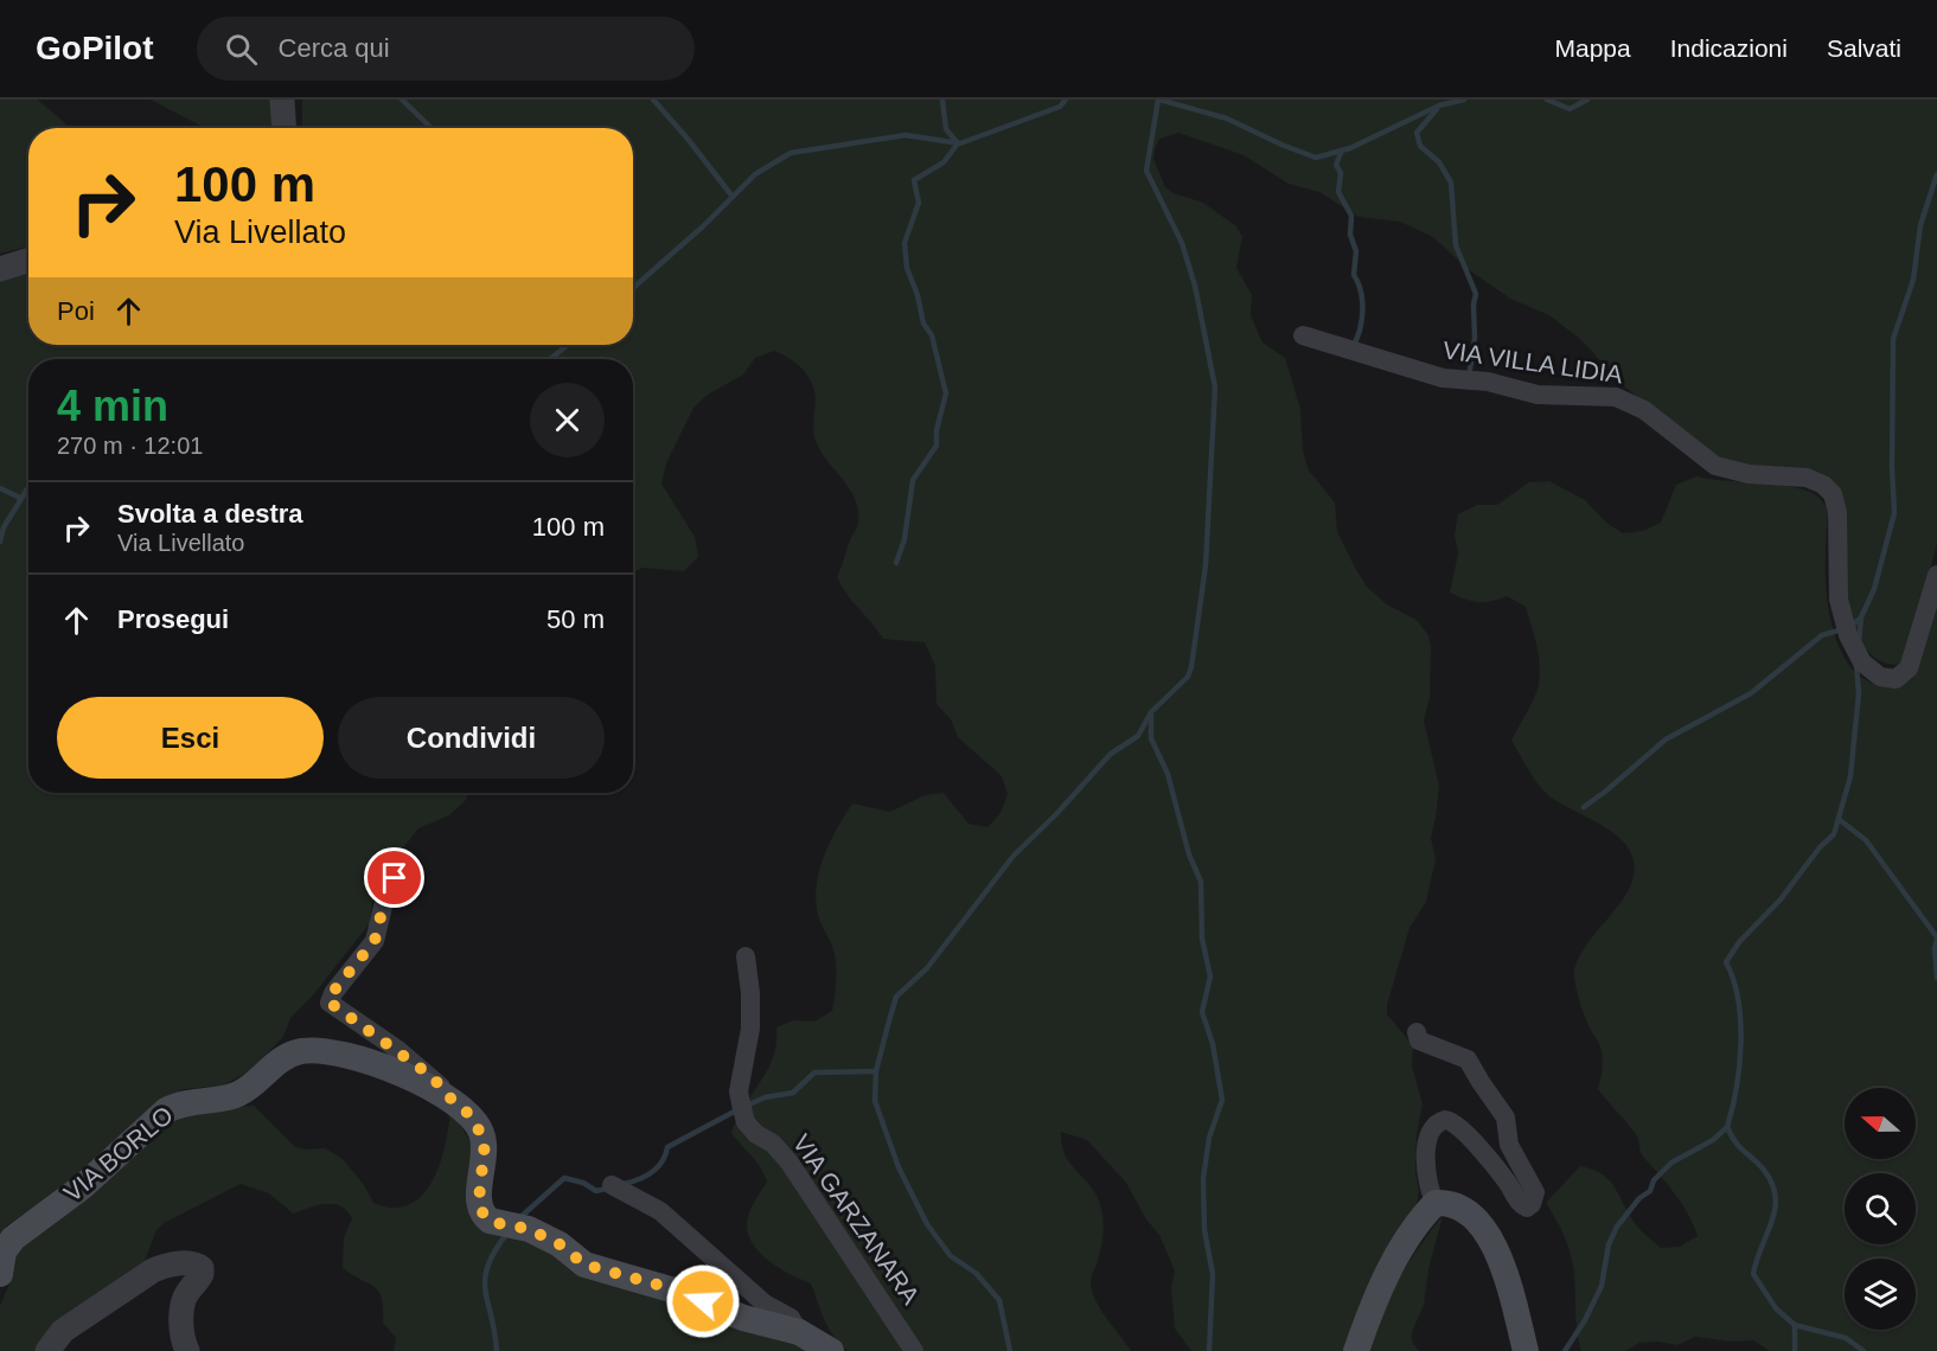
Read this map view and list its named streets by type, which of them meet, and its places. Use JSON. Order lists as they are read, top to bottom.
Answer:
{
  "streets": {
    "main road": ["VIA BORLO"],
    "street": ["VIA VILLA LIDIA", "VIA GARZANARA"]
  },
  "north": "left",
  "page": {
    "header": "GoPilot",
    "search": "Cerca qui",
    "nav": ["Mappa", "Indicazioni", "Salvati"],
    "turn": ["100 m", "Via Livellato"],
    "then": "Poi",
    "heading": ["4 min", "270 m · 12:01"],
    "list": [
      {
        "name": "Svolta a destra",
        "note": "Via Livellato",
        "value": "100 m"
      },
      {
        "name": "Prosegui",
        "value": "50 m"
      }
    ],
    "buttons": ["Esci", "Condividi"]
  }
}
